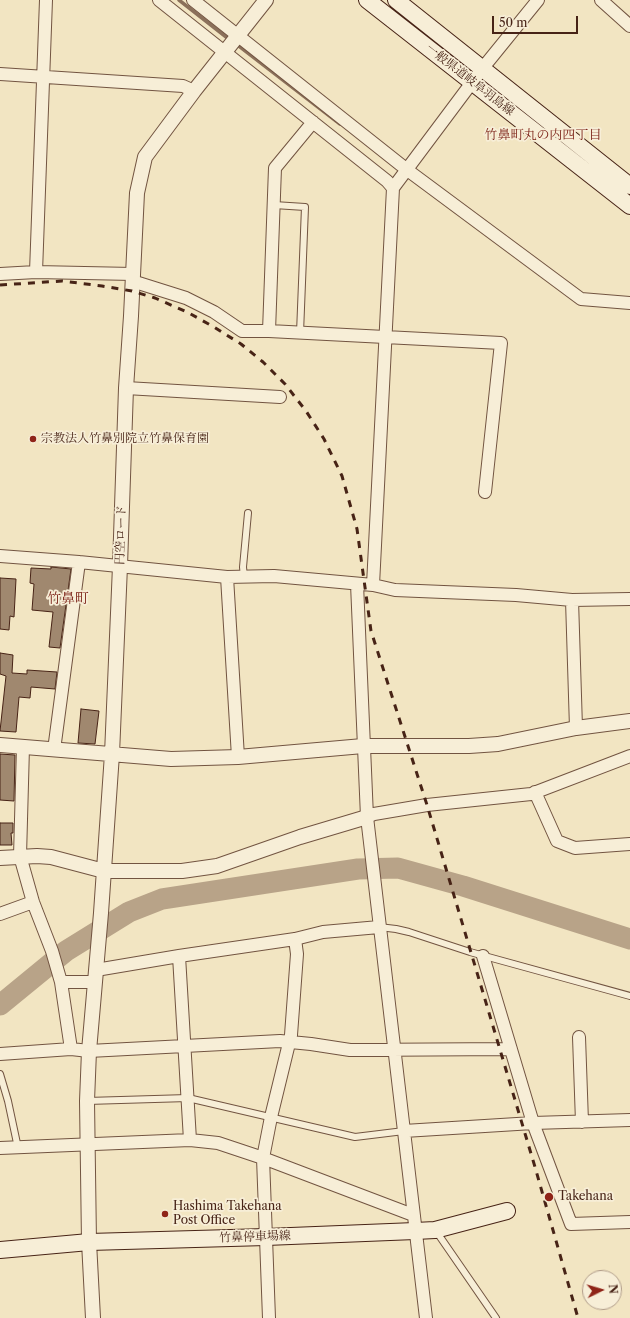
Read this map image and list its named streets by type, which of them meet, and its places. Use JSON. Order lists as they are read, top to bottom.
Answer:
{
  "streets": {
    "main road": ["一般県道岐阜羽島線", "竹鼻停車場線"],
    "street": ["円空ロード"]
  },
  "crossings": [
    ["円空ロード", "竹鼻停車場線"]
  ],
  "districts": ["竹鼻町丸の内四丁目", "竹鼻町"],
  "places": ["宗教法人竹鼻別院立竹鼻保育園", "Takehana", "Hashima Takehana Post Office"],
  "scale_bar": "50 m",
  "north": "right"
}
